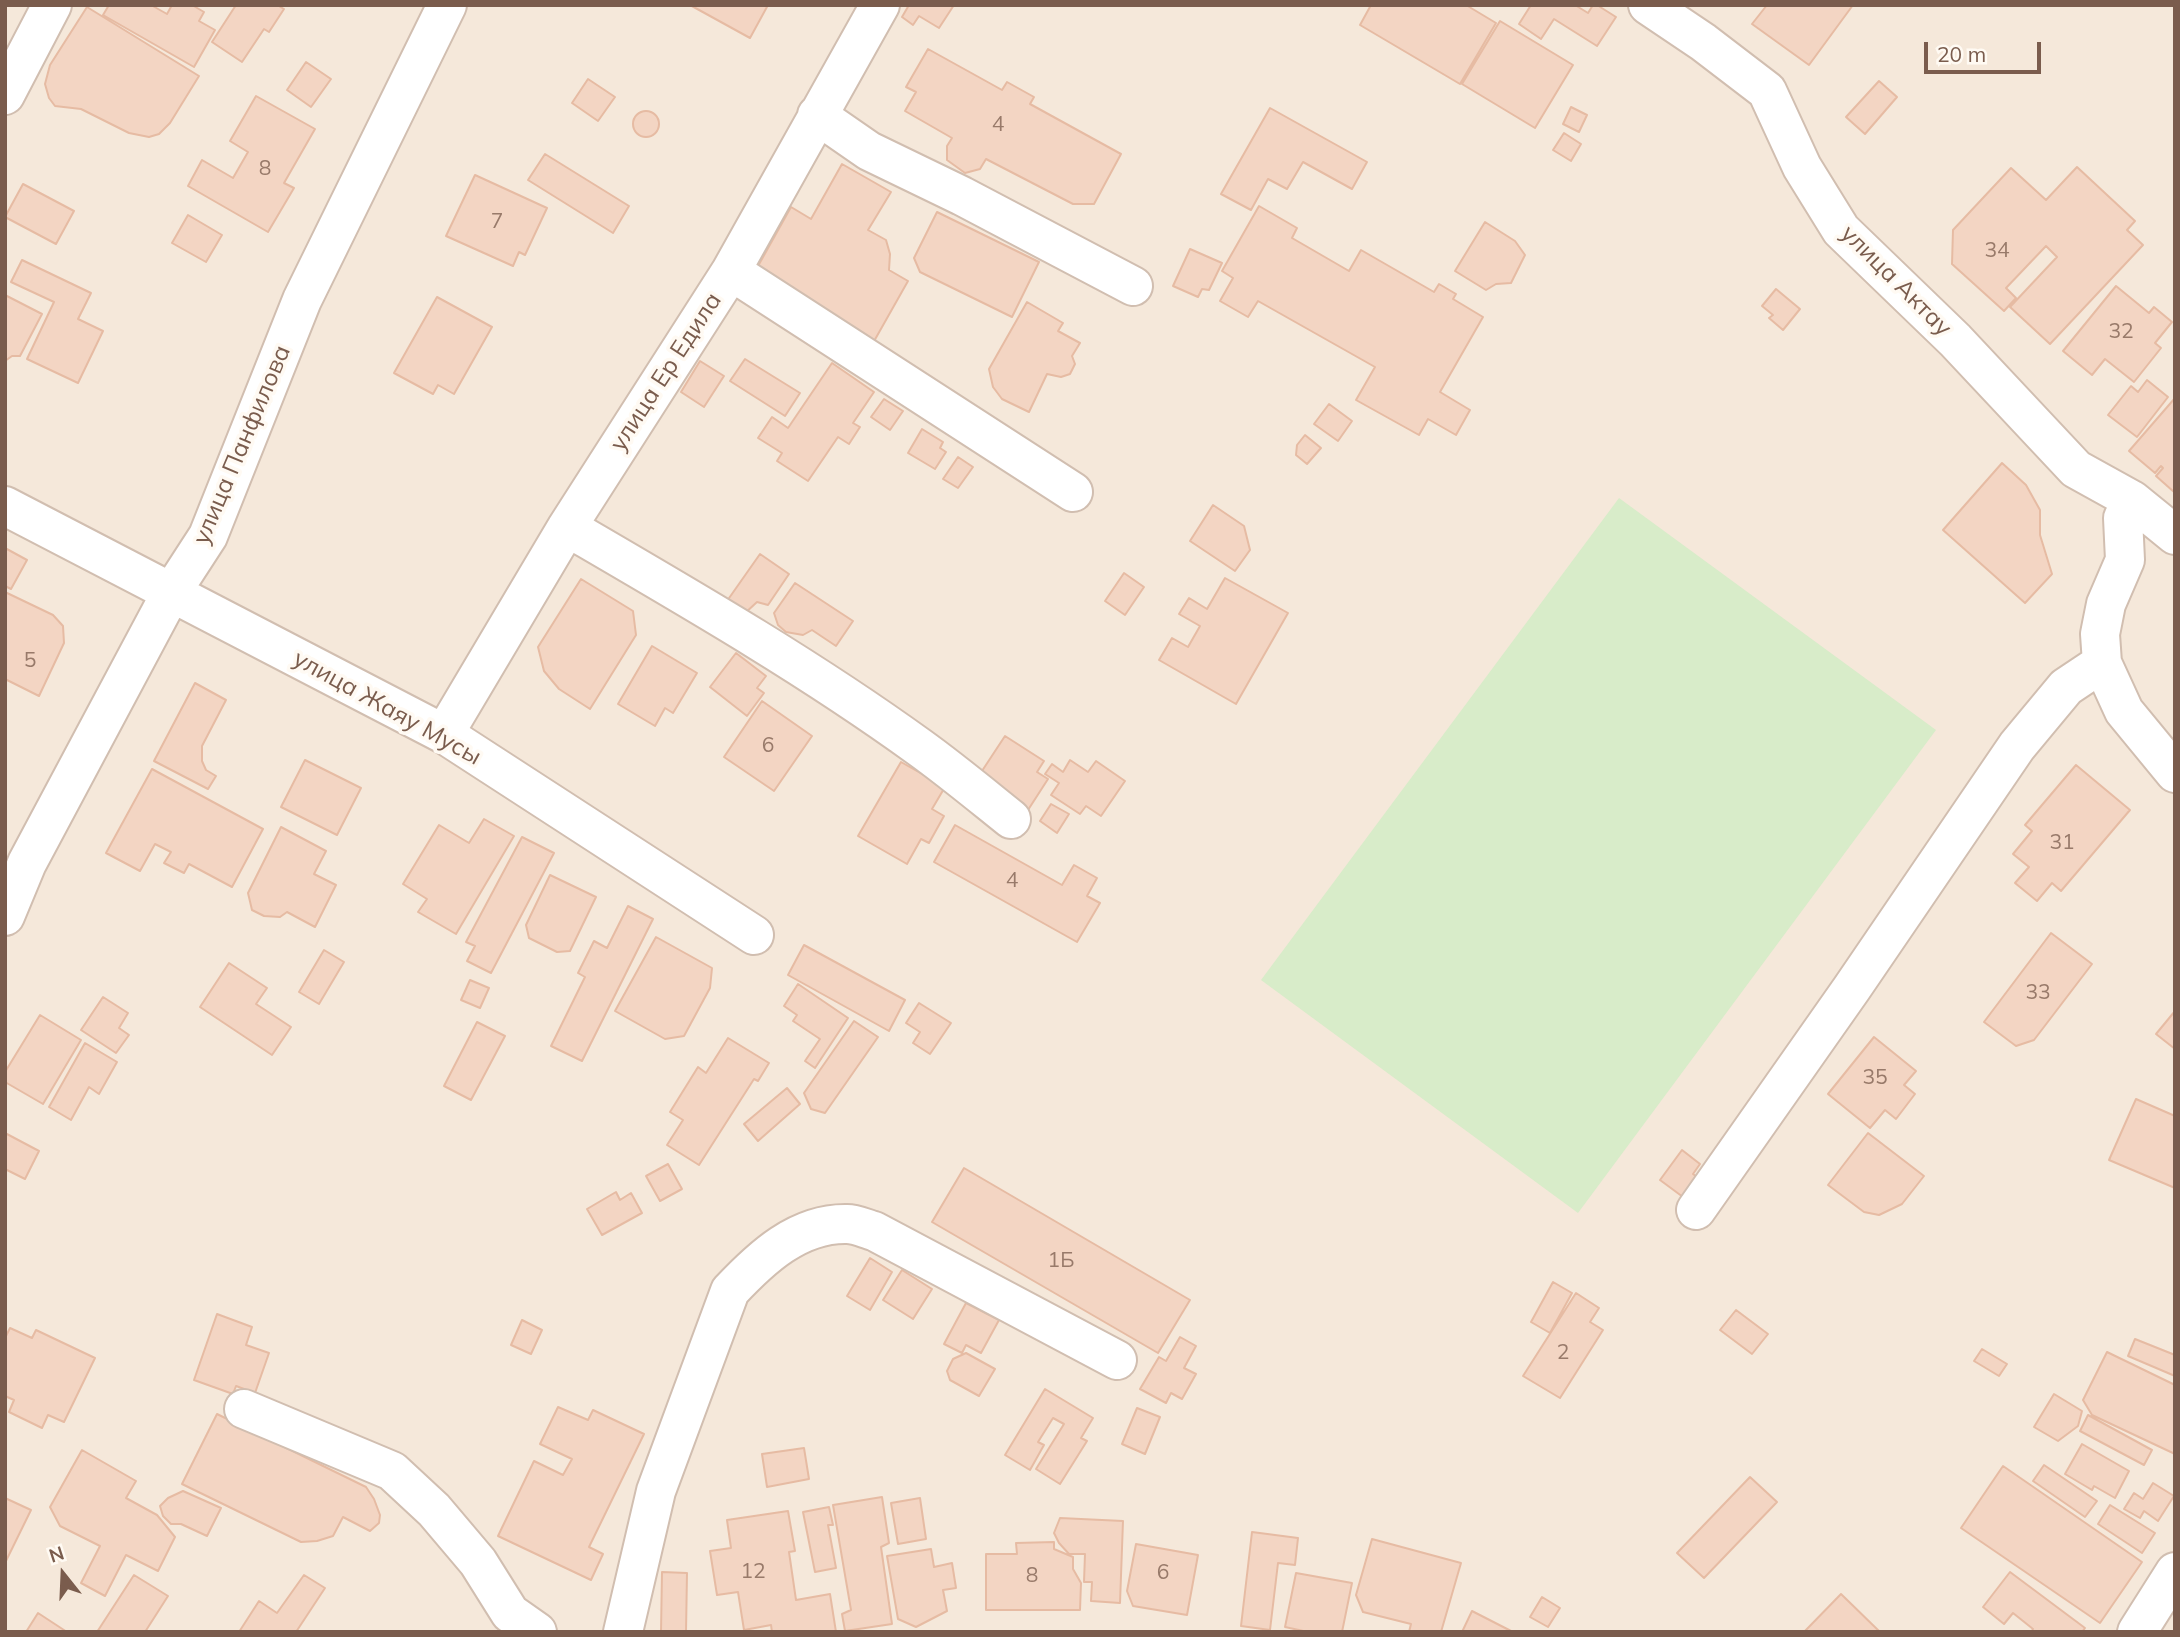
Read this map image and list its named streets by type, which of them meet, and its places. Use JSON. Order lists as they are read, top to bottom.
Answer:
{
  "streets": {
    "street": [
      "улица Актау",
      "улица Ер Едила",
      "улица Панфилова",
      "улица Жаяу Мусы"
    ]
  },
  "crossings": [
    ["улица Ер Едила", "улица Жаяу Мусы"],
    ["улица Панфилова", "улица Жаяу Мусы"]
  ],
  "house_numbers": [
    "4",
    "8",
    "7",
    "34",
    "32",
    "5",
    "6",
    "31",
    "4",
    "33",
    "35",
    "1Б",
    "2",
    "12",
    "6",
    "8"
  ],
  "scale_bar": "20 m",
  "north": "top"
}
